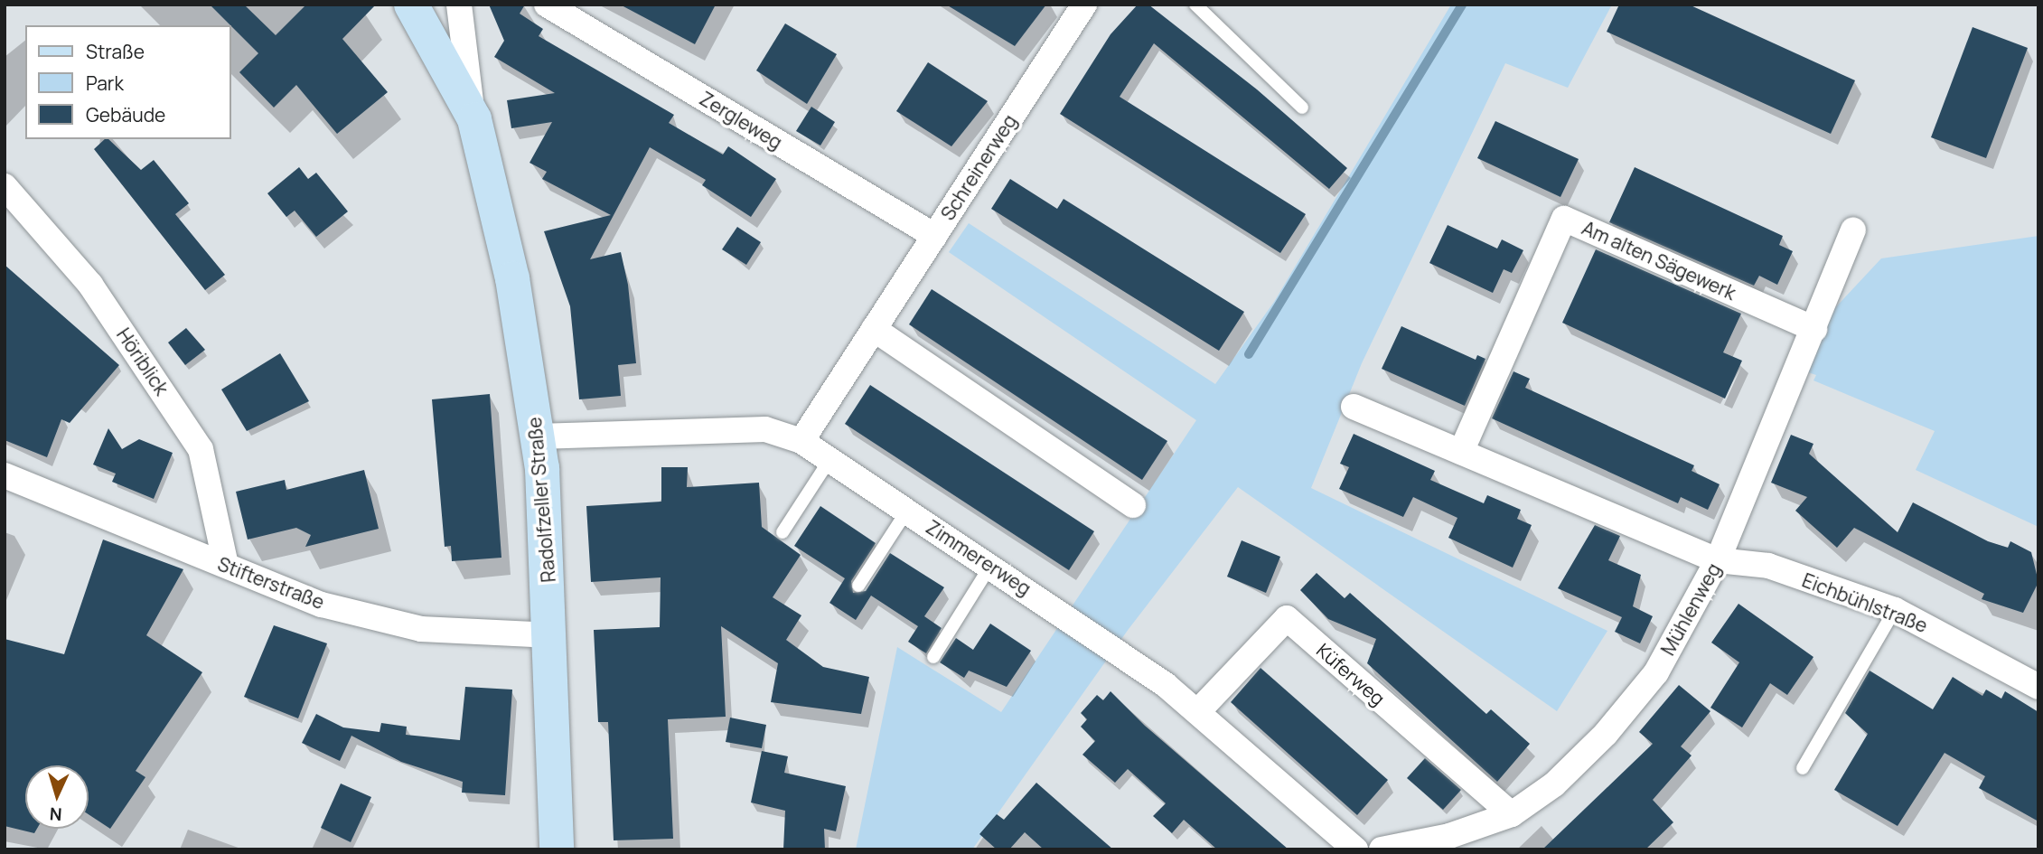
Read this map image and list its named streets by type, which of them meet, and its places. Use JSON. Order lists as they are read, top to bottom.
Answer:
{
  "streets": {
    "main road": ["Radolfzeller Straße"],
    "street": [
      "Zergleweg",
      "Schreinerweg",
      "Am alten Sägewerk",
      "Höriblick",
      "Zimmererweg",
      "Stifterstraße",
      "Eichbühlstraße",
      "Mühlenweg",
      "Küferweg"
    ]
  },
  "crossings": [
    ["Zergleweg", "Schreinerweg"],
    ["Schreinerweg", "Zimmererweg"],
    ["Am alten Sägewerk", "Mühlenweg"],
    ["Höriblick", "Stifterstraße"],
    ["Radolfzeller Straße", "Zimmererweg"],
    ["Radolfzeller Straße", "Stifterstraße"],
    ["Zimmererweg", "Küferweg"],
    ["Eichbühlstraße", "Mühlenweg"],
    ["Mühlenweg", "Küferweg"]
  ],
  "legend": ["Straße", "Park", "Gebäude"],
  "north": "bottom"
}
